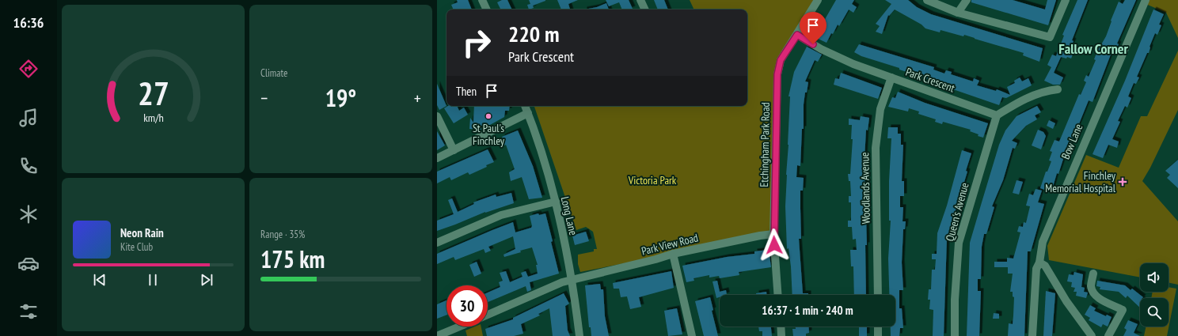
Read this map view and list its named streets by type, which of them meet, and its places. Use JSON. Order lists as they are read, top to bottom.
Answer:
{
  "streets": {
    "street": [
      "Park Crescent",
      "Bow Lane",
      "Etchingham Park Road",
      "Woodlands Avenue",
      "Queen's Avenue",
      "Long Lane",
      "Park View Road"
    ]
  },
  "crossings": [
    ["Park Crescent", "Etchingham Park Road"],
    ["Park Crescent", "Woodlands Avenue"],
    ["Park Crescent", "Queen's Avenue"],
    ["Etchingham Park Road", "Park View Road"],
    ["Long Lane", "Park View Road"]
  ],
  "districts": ["Fallow Corner"],
  "parks": ["Victoria Park"],
  "places": {
    "other": ["St Paul's Finchley"],
    "health": ["Finchley Memorial Hospital"]
  },
  "page": {
    "tabs": "16:36",
    "tile": [
      "Climate",
      ["Range · 35%", "175 km"]
    ],
    "turn": ["220 m", "Park Crescent"],
    "then": "Then",
    "heat": ["−", "19°", "+"],
    "song": ["Neon Rain", "Kite Club"],
    "limit": "30",
    "trip": "16:37 · 1 min · 240 m",
    "gauge": ["27", "km/h"]
  }
}
